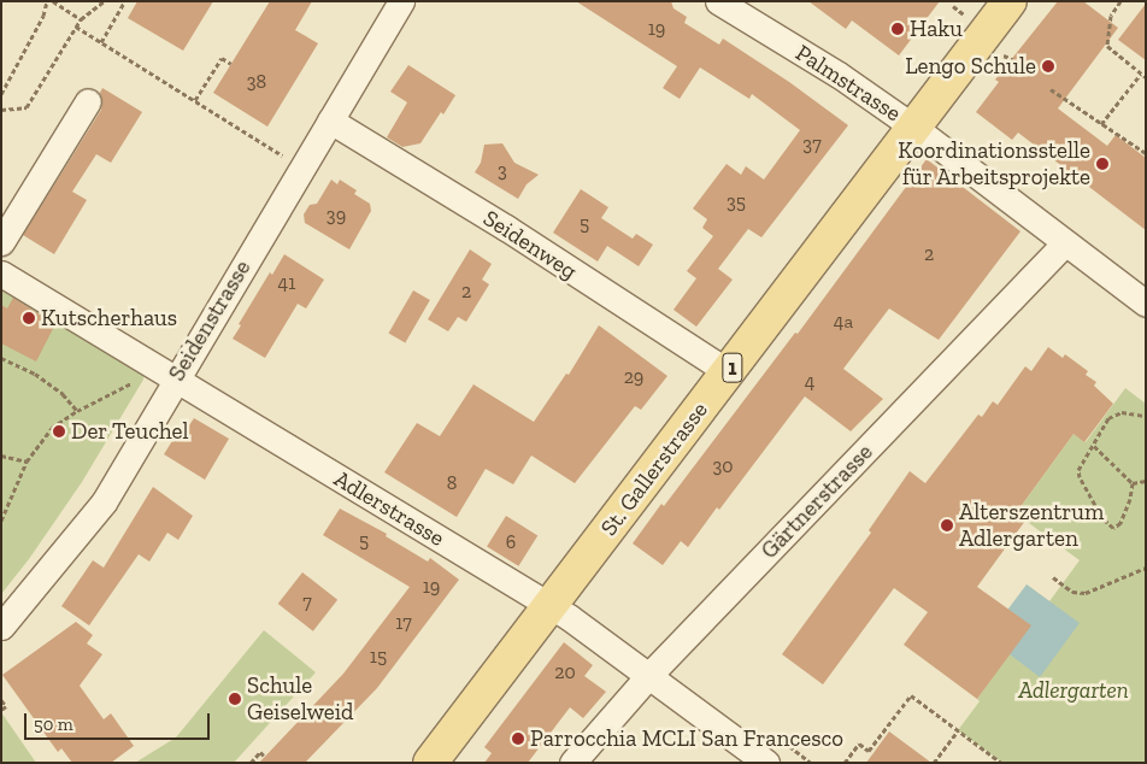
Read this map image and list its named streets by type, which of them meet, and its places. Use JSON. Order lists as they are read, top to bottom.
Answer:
{
  "streets": {
    "main road": ["1", "St. Gallerstrasse"],
    "street": [
      "Palmstrasse",
      "Seidenweg",
      "Seidenstrasse",
      "Gärtnerstrasse",
      "Adlerstrasse"
    ]
  },
  "crossings": [
    ["Palmstrasse", "St. Gallerstrasse"],
    ["Palmstrasse", "Gärtnerstrasse"],
    ["Seidenweg", "Seidenstrasse"],
    ["Seidenweg", "St. Gallerstrasse"],
    ["Seidenstrasse", "Adlerstrasse"],
    ["St. Gallerstrasse", "Adlerstrasse"],
    ["Gärtnerstrasse", "Adlerstrasse"]
  ],
  "parks": ["Adlergarten"],
  "places": [
    "Haku",
    "Lengo Schule",
    "Koordinationsstelle für Arbeitsprojekte",
    "Kutscherhaus",
    "Der Teuchel",
    "Alterszentrum Adlergarten",
    "Schule Geiselweid",
    "Parrocchia MCLI San Francesco"
  ],
  "house_numbers": [
    "19",
    "38",
    "37",
    "3",
    "35",
    "39",
    "5",
    "2",
    "41",
    "2",
    "4a",
    "29",
    "4",
    "30",
    "8",
    "5",
    "6",
    "19",
    "7",
    "17",
    "15",
    "20"
  ],
  "scale_bar": "50 m"
}
